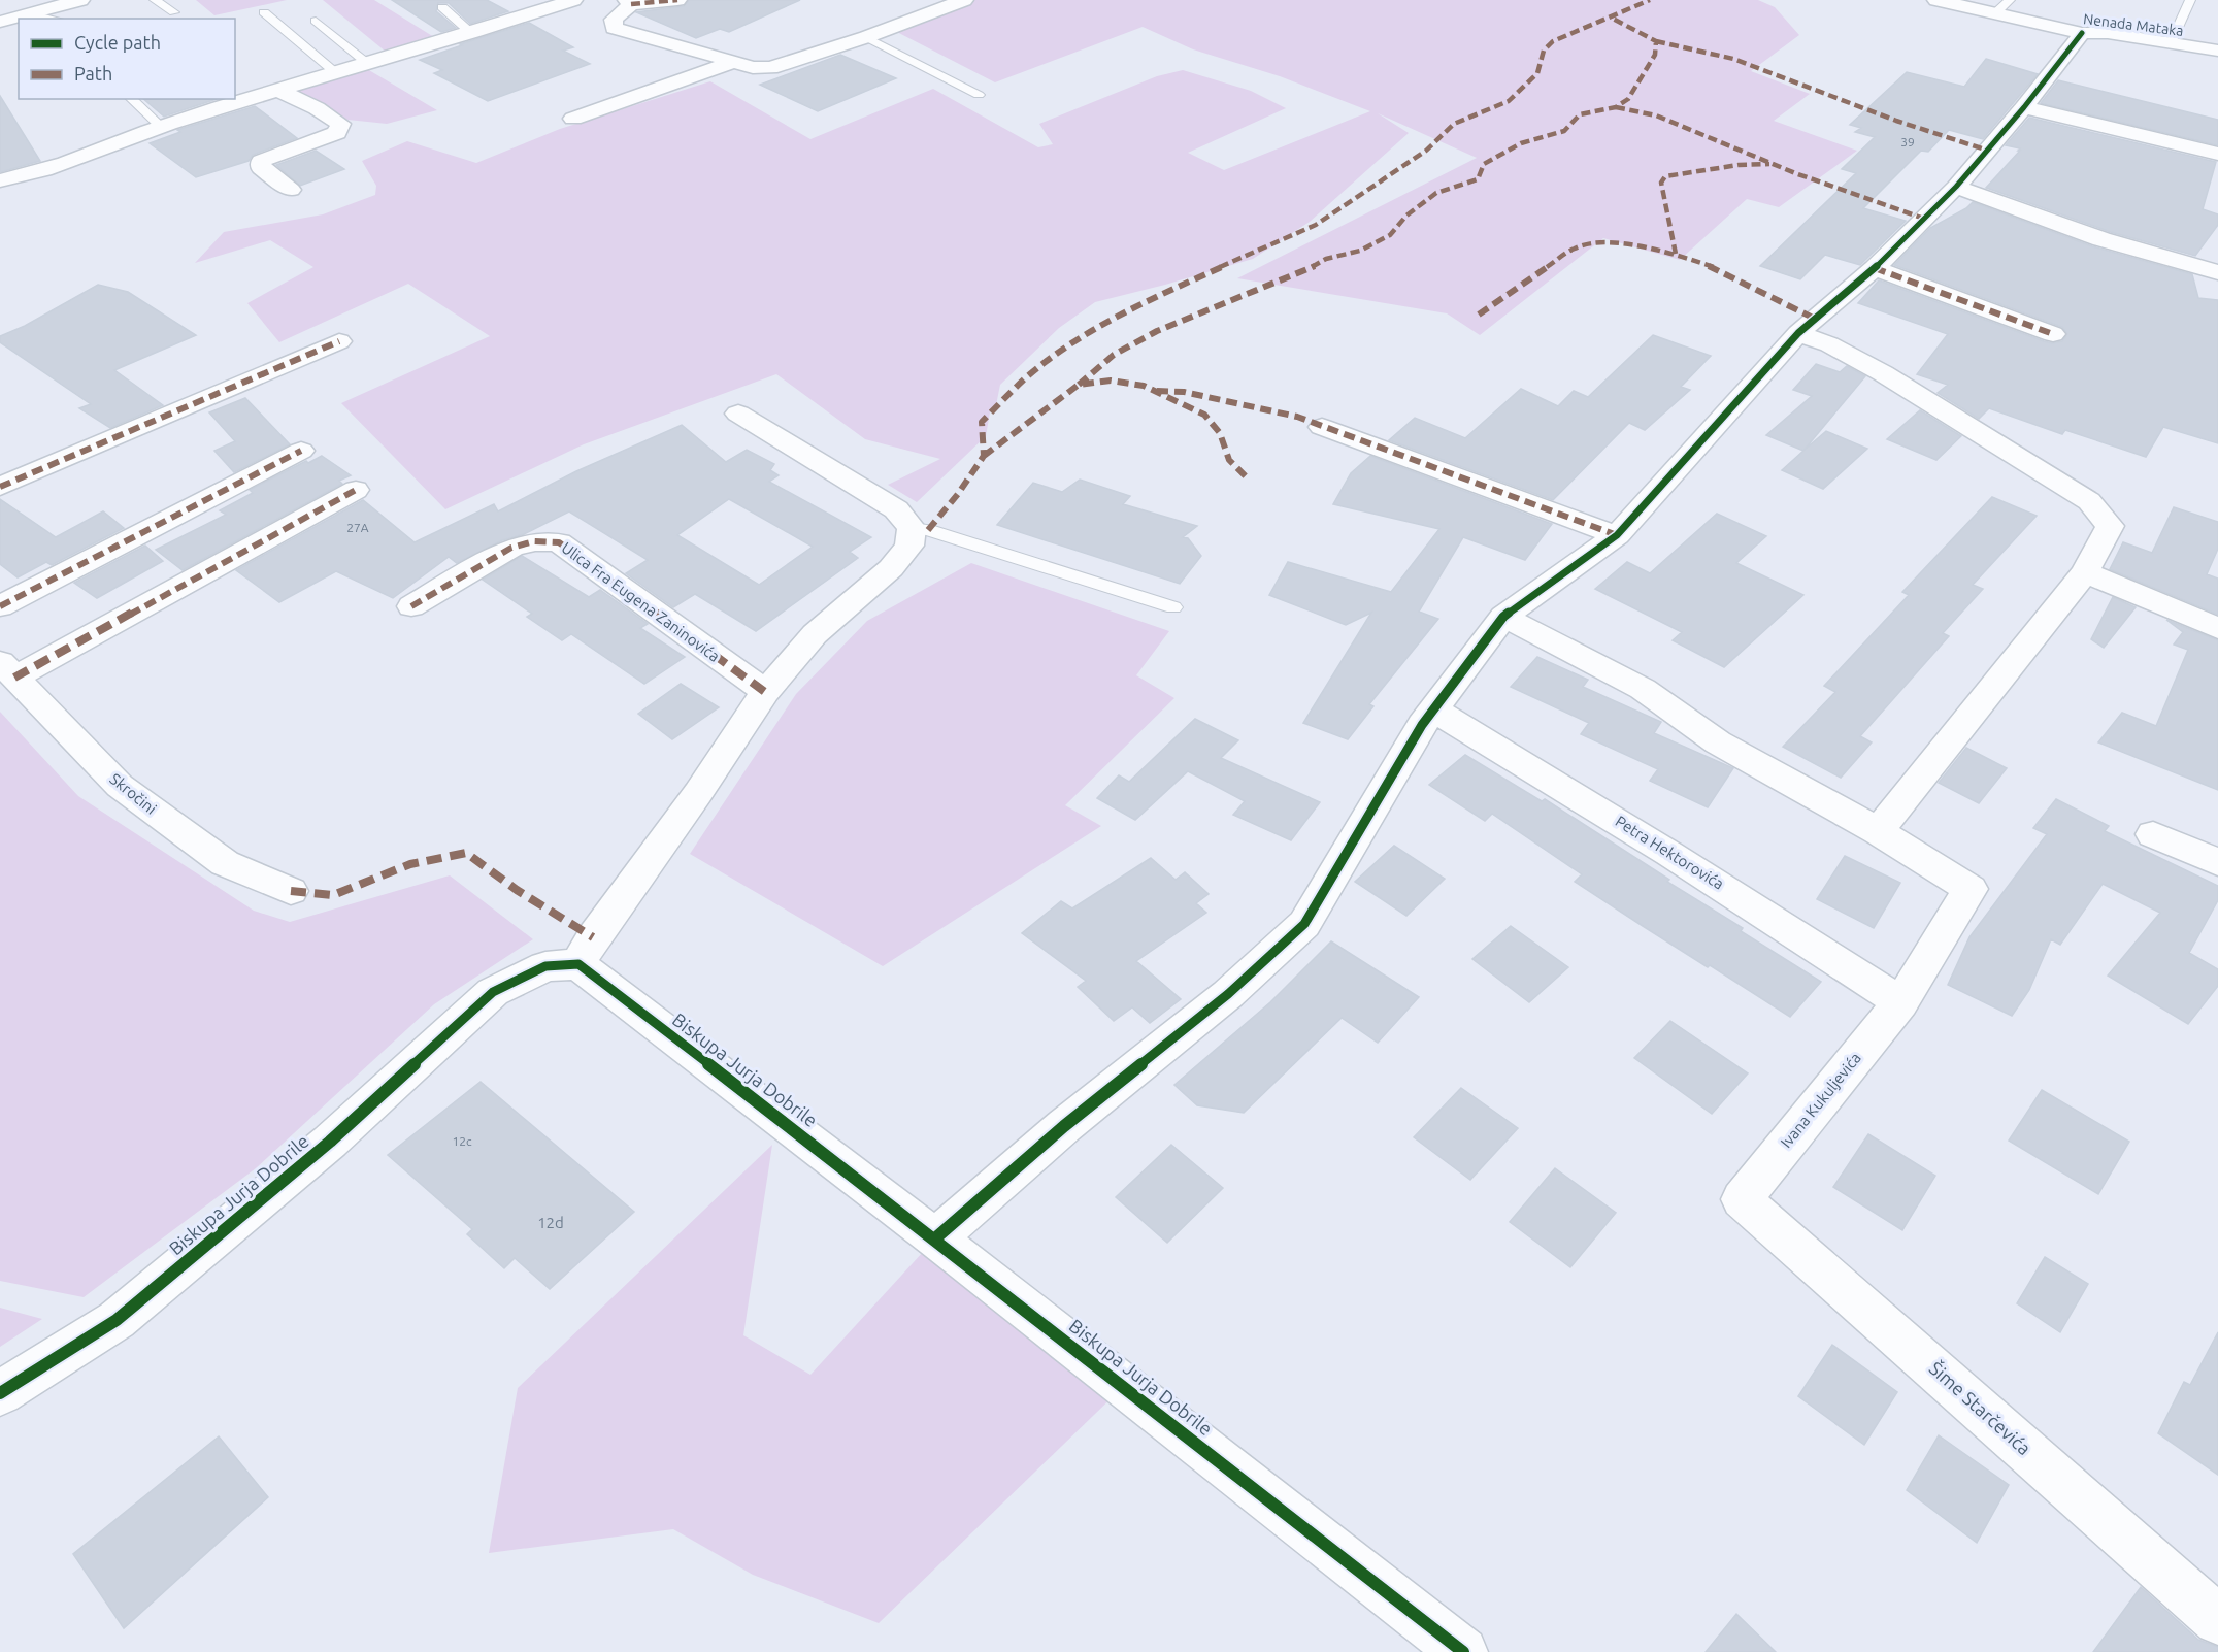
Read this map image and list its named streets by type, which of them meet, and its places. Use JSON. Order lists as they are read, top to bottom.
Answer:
{
  "streets": {
    "street": [
      "Nenada Mataka",
      "Ulica Fra Eugena Zaninovića",
      "Skročini",
      "Petra Hektorovića",
      "Biskupa Jurja Dobrile",
      "Ivana Kukuljevića",
      "Šime Starčevića"
    ]
  },
  "crossings": [
    ["Petra Hektorovića", "Ivana Kukuljevića"],
    ["Ivana Kukuljevića", "Šime Starčevića"]
  ],
  "house_numbers": [
    "39",
    "27A",
    "12c",
    "12d"
  ],
  "legend": ["Cycle path", "Path"]
}
